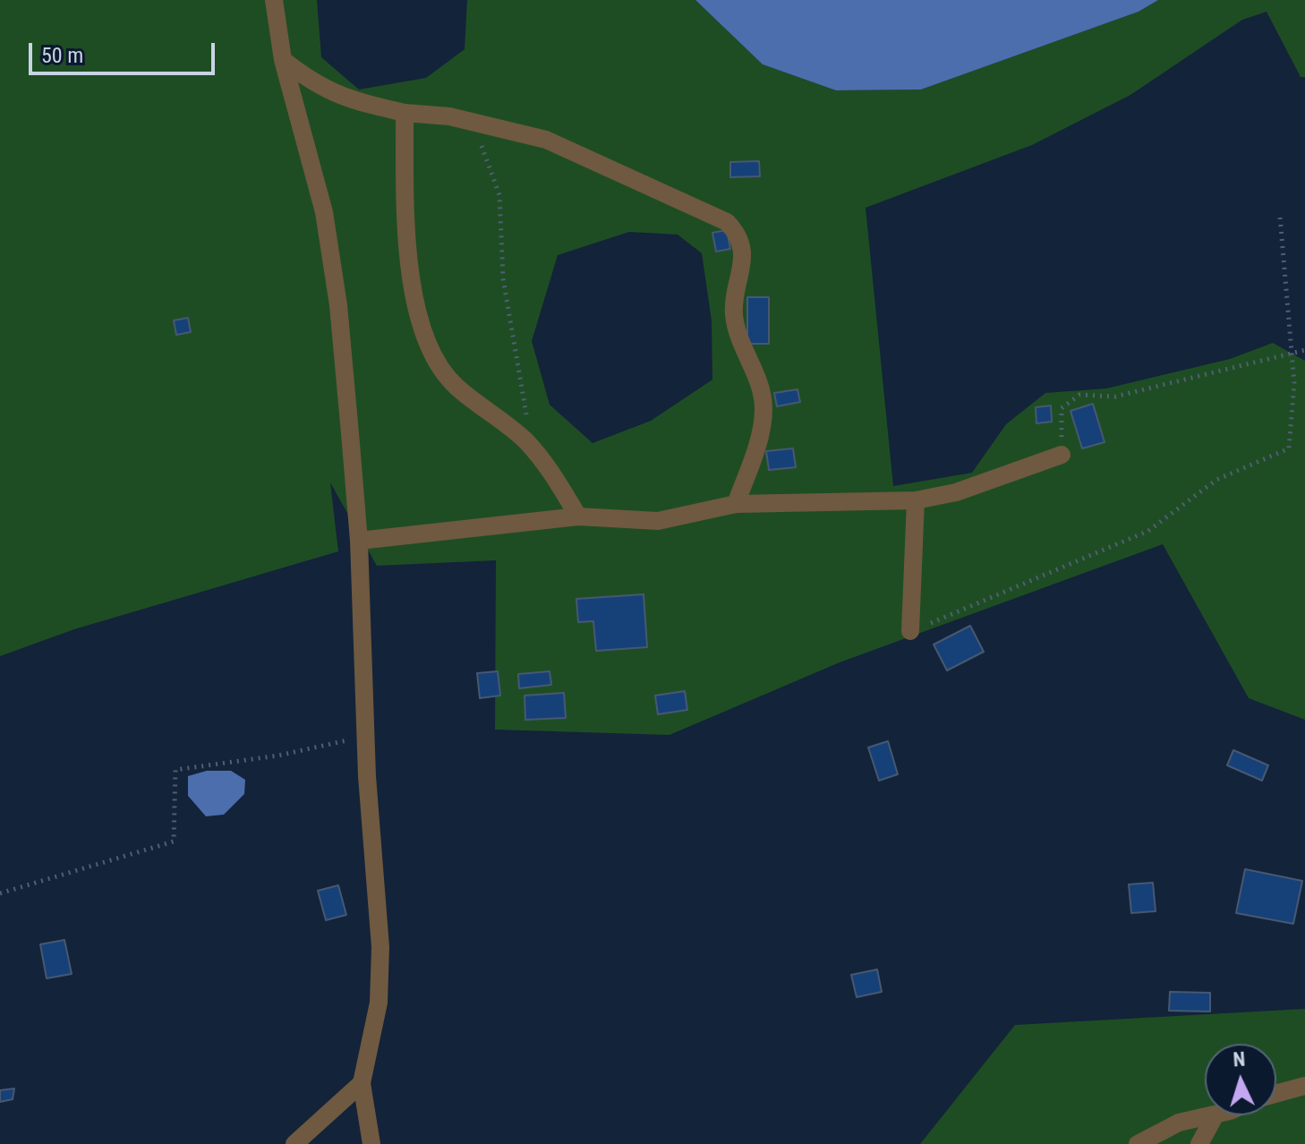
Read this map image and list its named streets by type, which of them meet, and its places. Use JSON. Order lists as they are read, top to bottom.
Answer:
{
  "scale_bar": "50 m",
  "north": "top"
}
